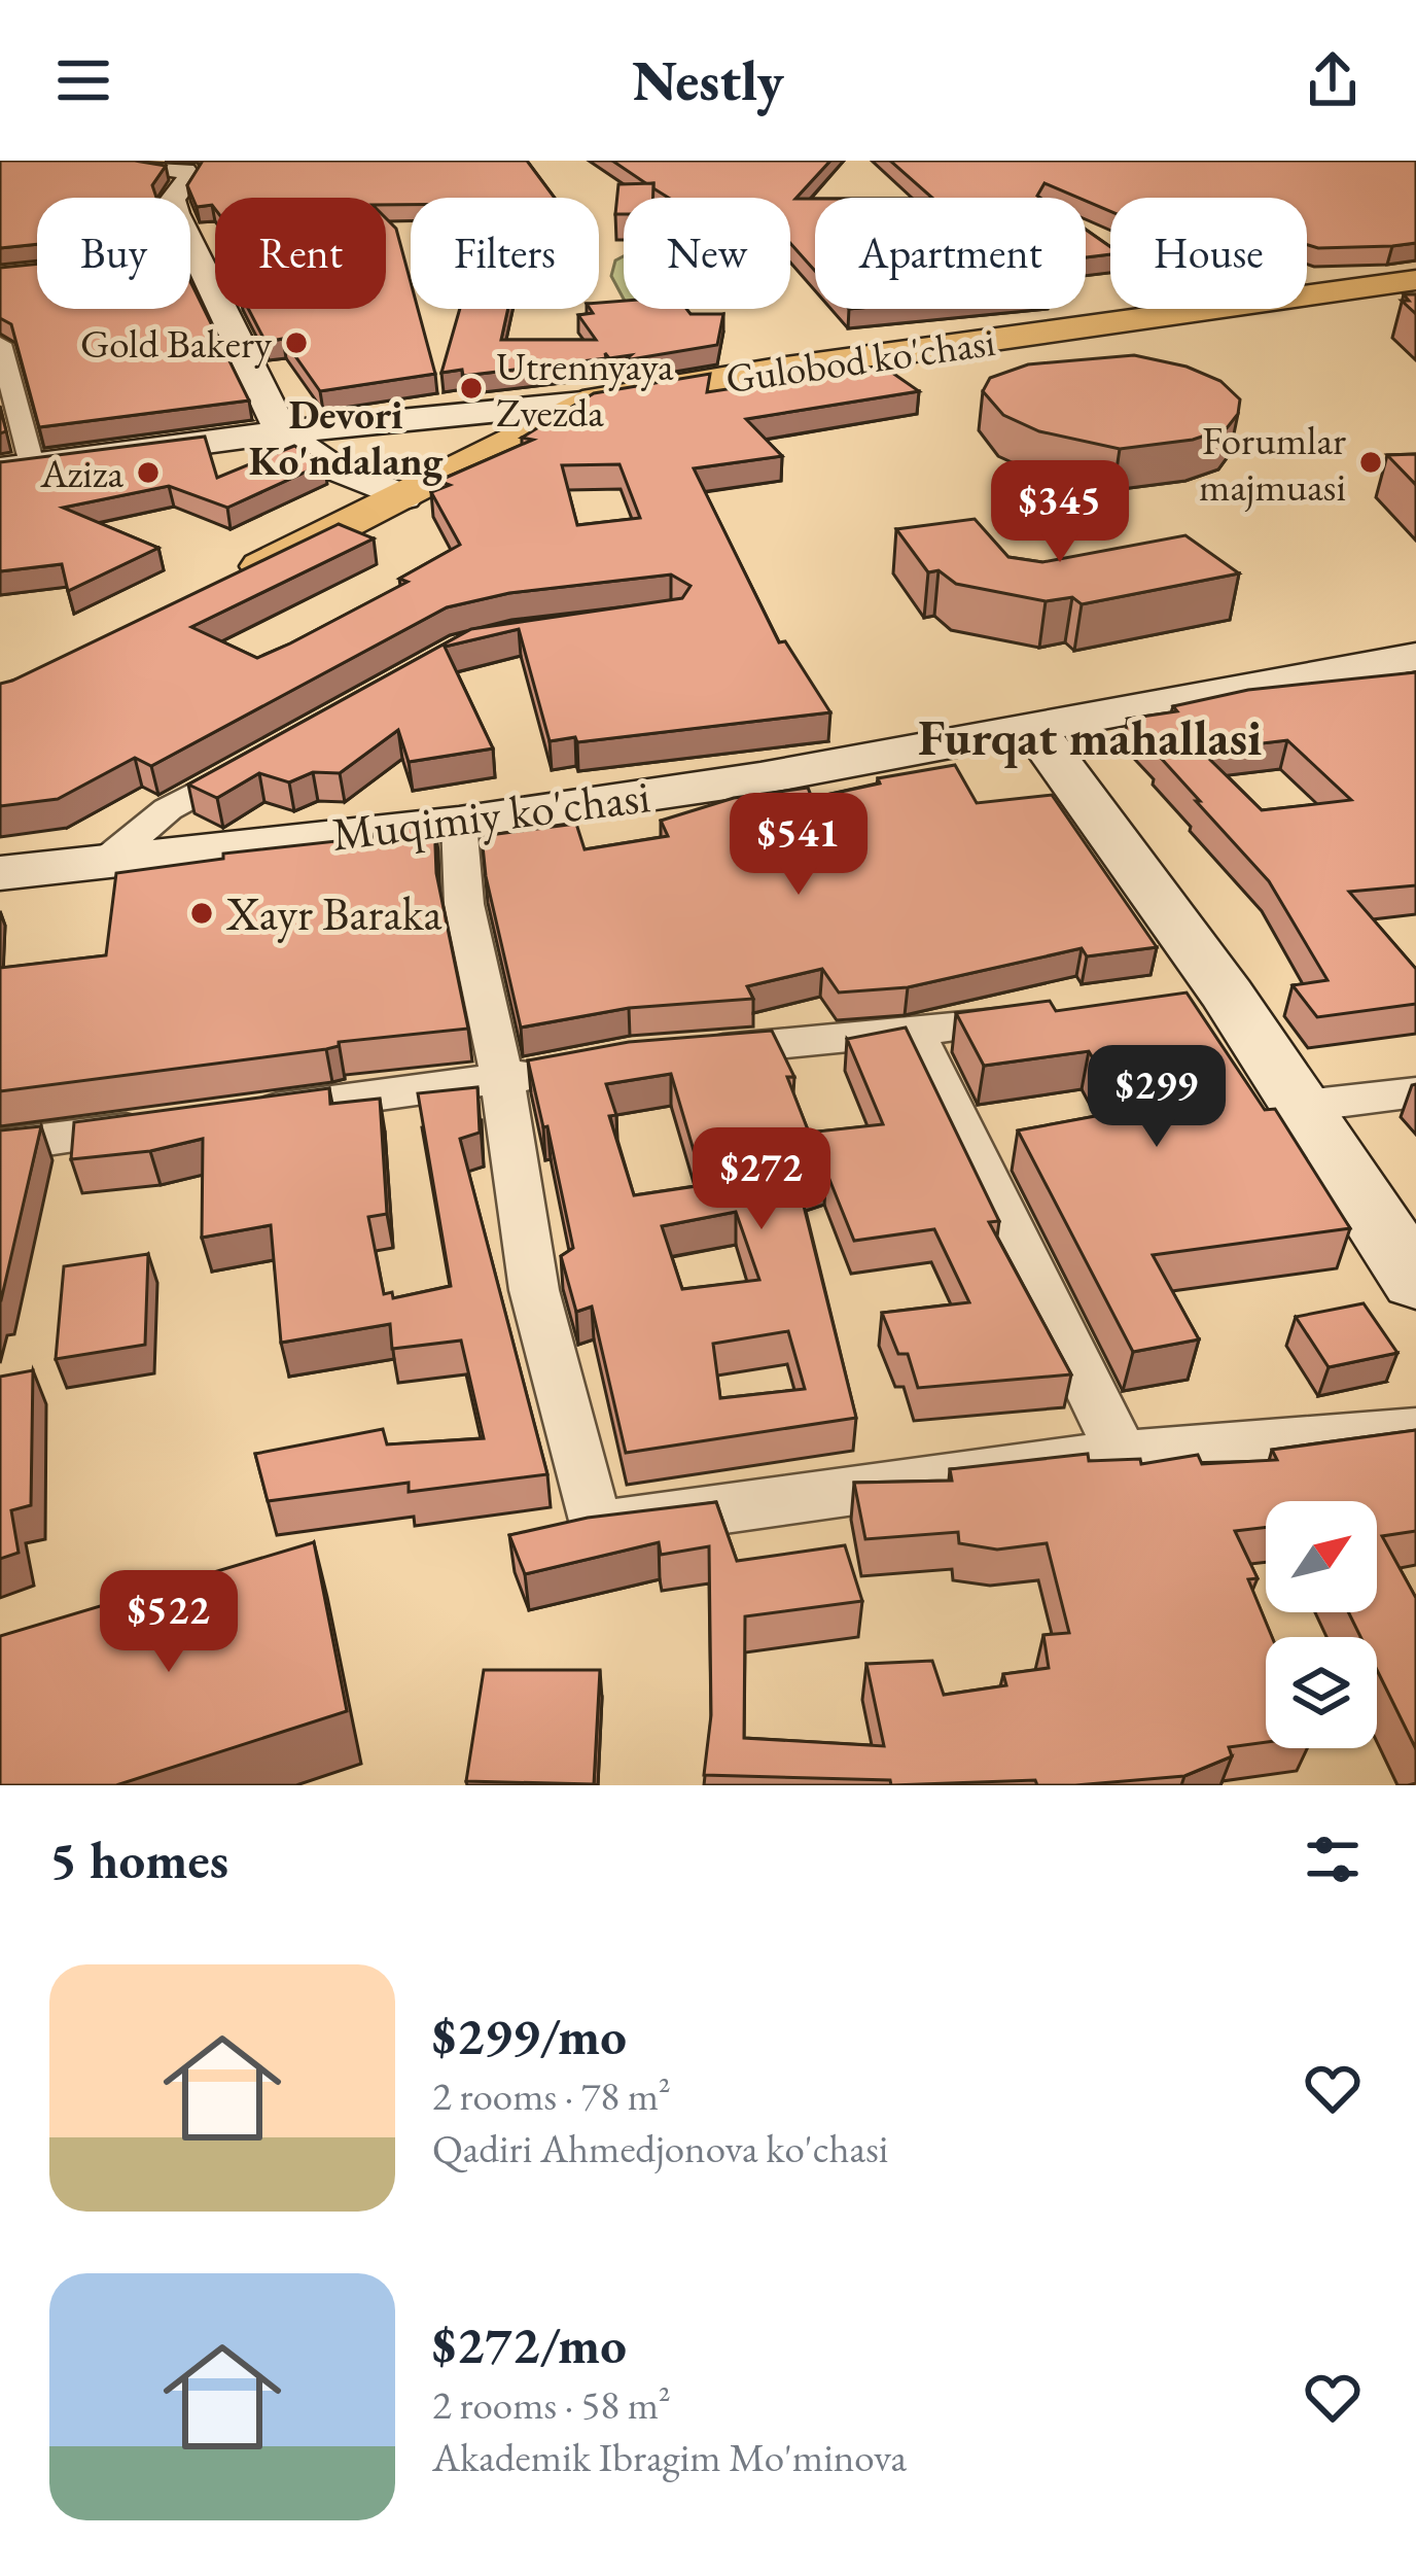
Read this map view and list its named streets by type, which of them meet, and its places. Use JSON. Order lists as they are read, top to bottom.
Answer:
{
  "streets": {
    "main road": ["Gulobod ko'chasi", "Muqimiy ko'chasi"]
  },
  "districts": ["Devori Ko'ndalang", "Furqat mahallasi"],
  "places": [
    "Gold Bakery",
    "Utrennyaya Zvezda",
    "Forumlar majmuasi",
    "Aziza",
    "Xayr Baraka"
  ],
  "north": "top right",
  "page": {
    "header": "Nestly",
    "chip": [
      "Buy",
      "Rent",
      "Filters",
      "New",
      "Apartment",
      "House"
    ],
    "price": [
      "$345",
      "$541",
      "$299",
      "$272",
      "$522"
    ],
    "heading": "5 homes",
    "list": [
      {
        "name": "$299/mo",
        "note": "2 rooms · 78 m² · Qadiri Ahmedjonova ko'chasi"
      },
      {
        "name": "$272/mo",
        "note": "2 rooms · 58 m² · Akademik Ibragim Mo'minova"
      }
    ]
  }
}
